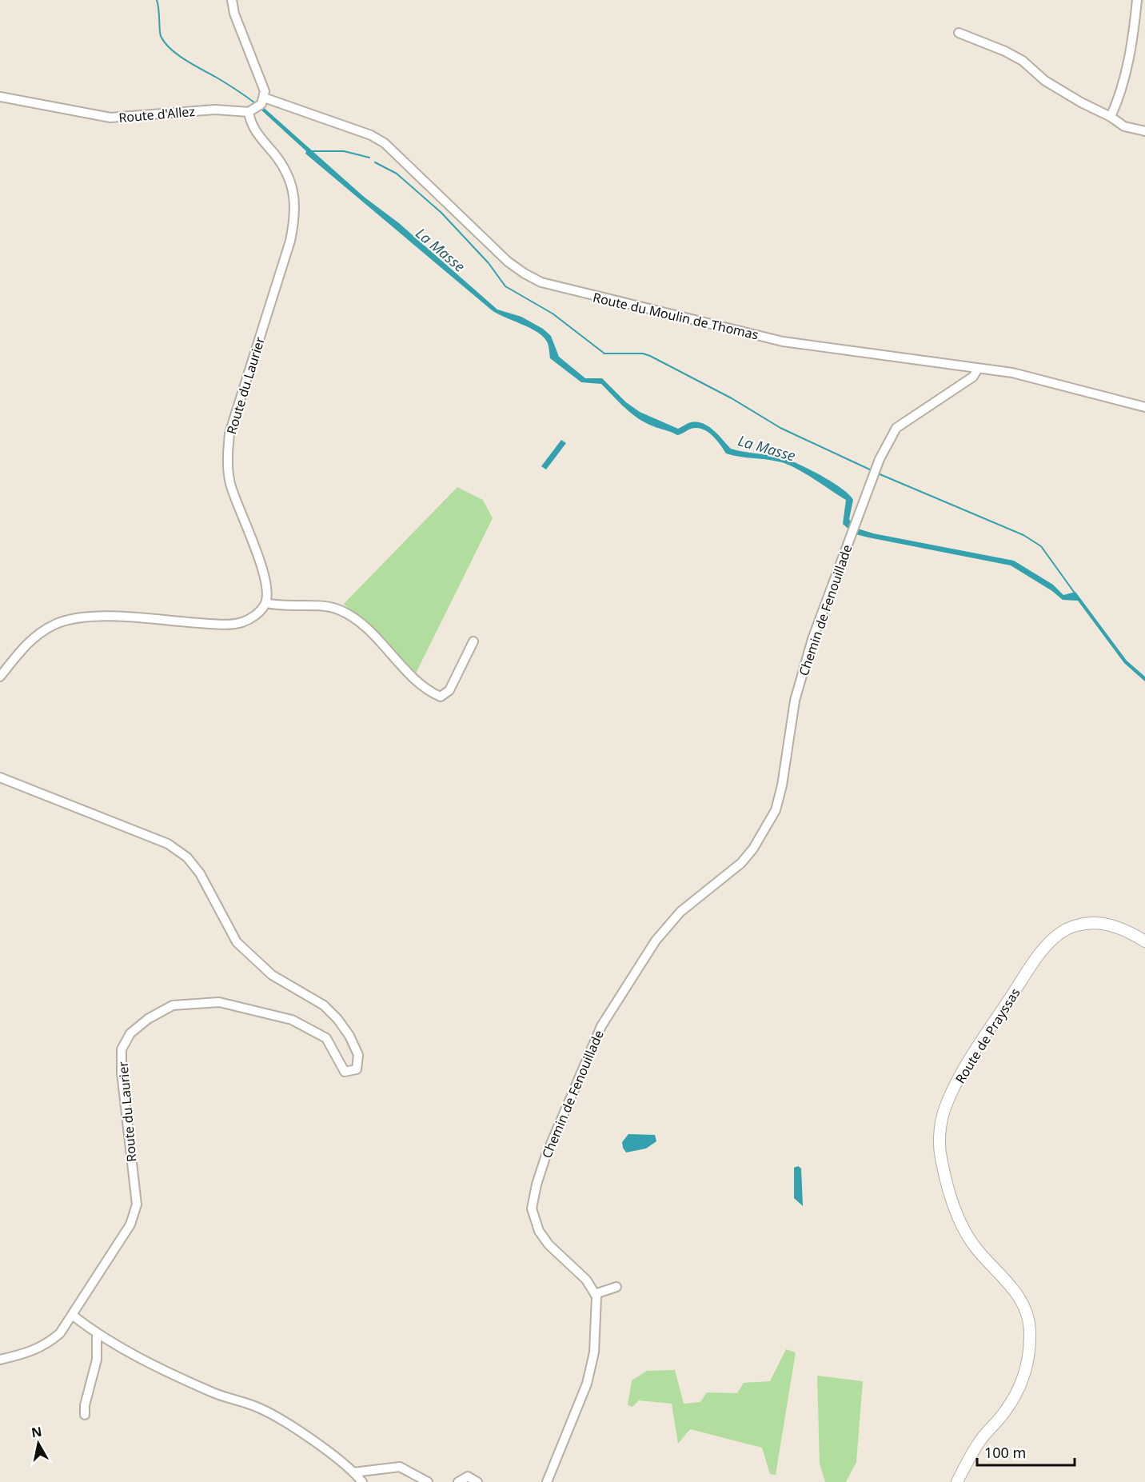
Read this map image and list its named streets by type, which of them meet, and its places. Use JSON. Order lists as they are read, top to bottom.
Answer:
{
  "streets": {
    "main road": ["Route de Prayssas"],
    "street": [
      "Route d'Allez",
      "Route du Moulin de Thomas",
      "Route du Laurier",
      "Chemin de Fenouillade"
    ]
  },
  "crossings": [
    ["Route d'Allez", "Route du Moulin de Thomas"],
    ["Route d'Allez", "Route du Laurier"],
    ["Route du Moulin de Thomas", "Route du Laurier"],
    ["Route du Moulin de Thomas", "Chemin de Fenouillade"]
  ],
  "water": ["La Masse"],
  "scale_bar": "100 m",
  "north": "top"
}
